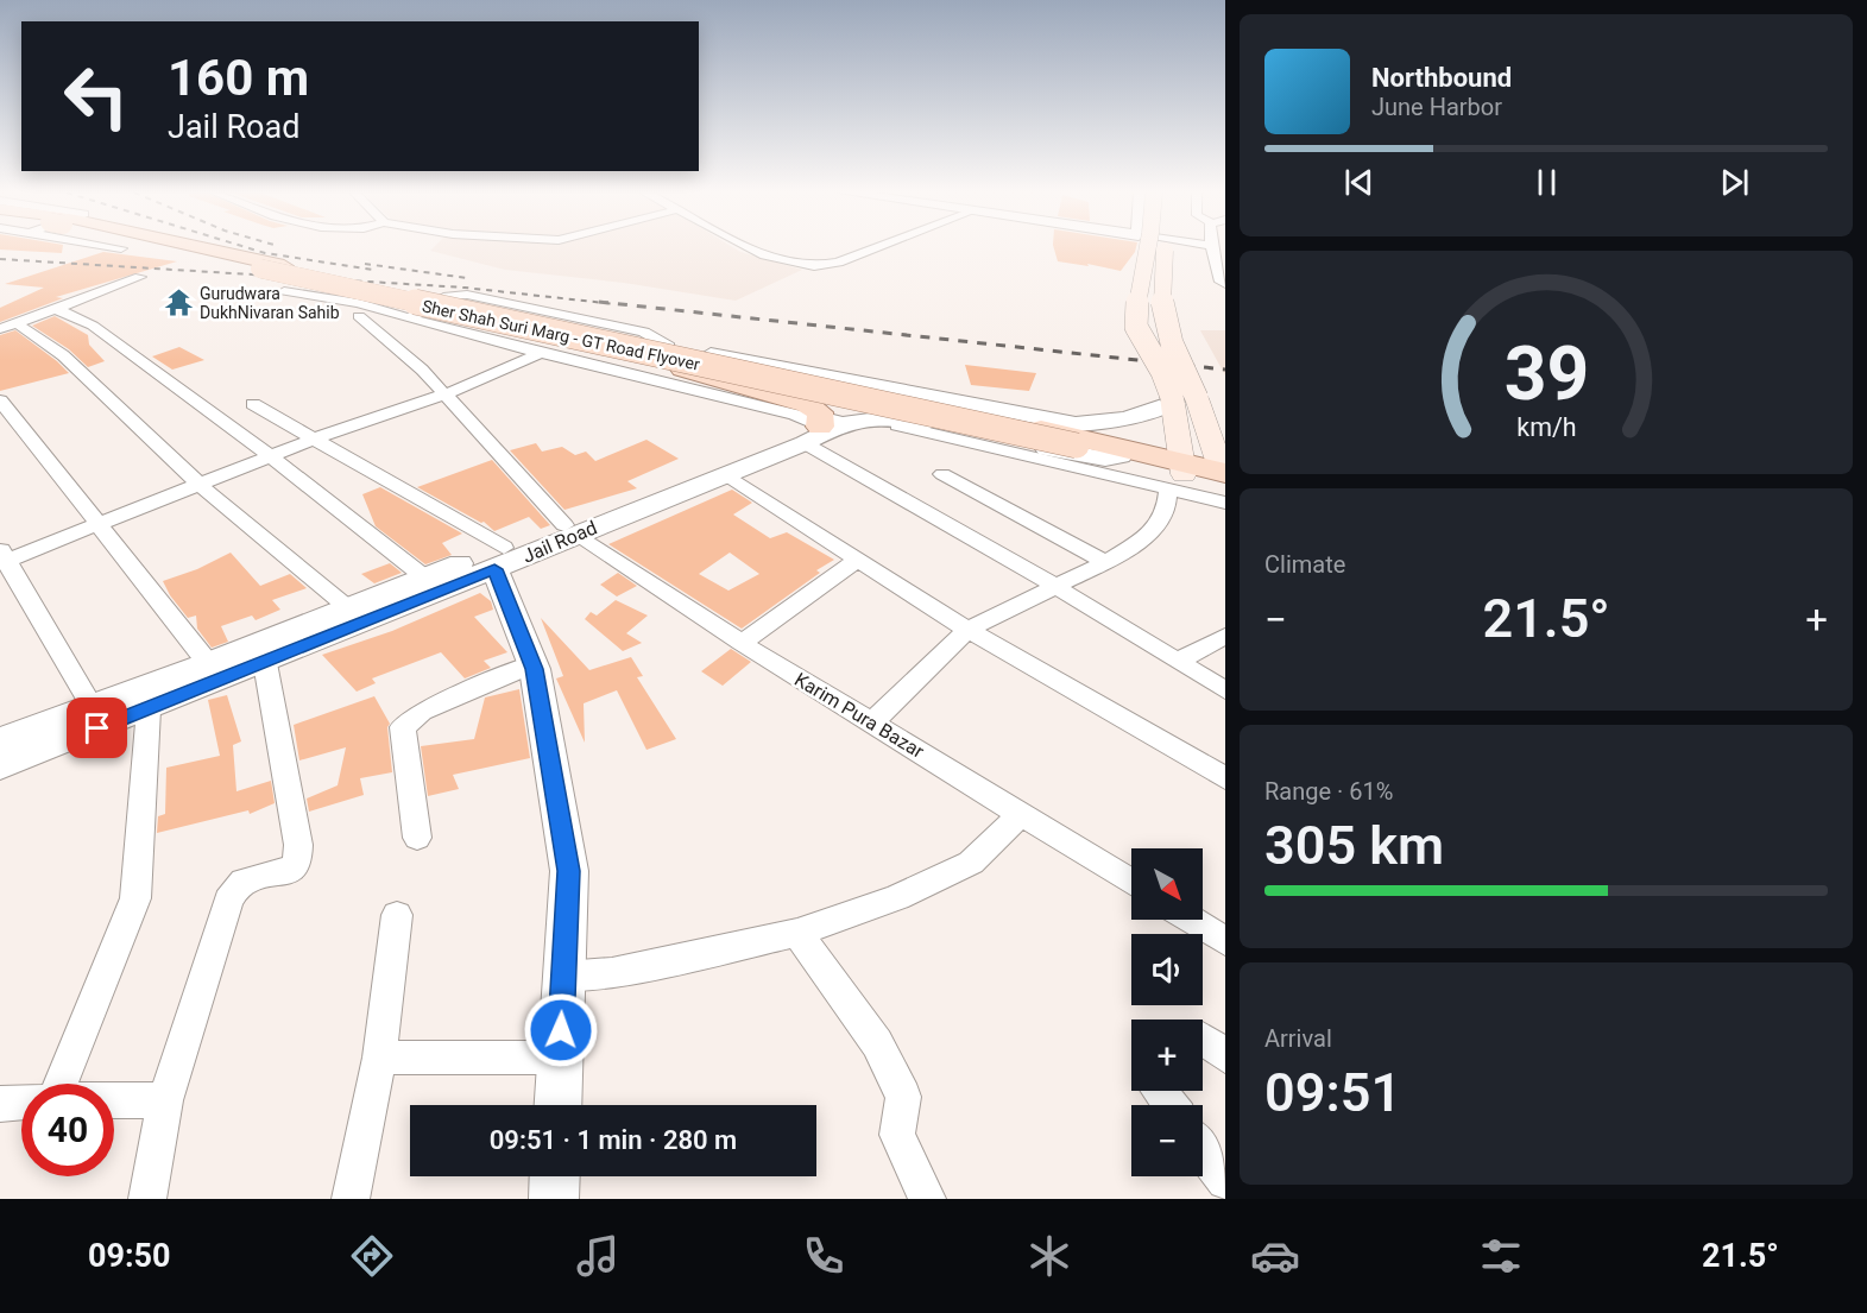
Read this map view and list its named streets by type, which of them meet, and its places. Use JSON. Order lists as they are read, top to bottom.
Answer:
{
  "streets": {
    "main road": ["Sher Shah Suri Marg - GT Road Flyover"],
    "street": ["Jail Road", "Karim Pura Bazar"]
  },
  "crossings": [
    ["Jail Road", "Karim Pura Bazar"]
  ],
  "places": {
    "temple": ["Gurudwara DukhNivaran Sahib"]
  },
  "north": "bottom right",
  "page": {
    "turn": ["160 m", "Jail Road"],
    "song": ["Northbound", "June Harbor"],
    "tile": [
      "Climate",
      ["Range · 61%", "305 km"],
      ["Arrival", "09:51"]
    ],
    "heat": ["−", "21.5°", "+"],
    "map_buttons": ["+", "−"],
    "limit": "40",
    "trip": "09:51 · 1 min · 280 m",
    "tabs": ["09:50", "21.5°"],
    "gauge": ["39", "km/h"]
  }
}
